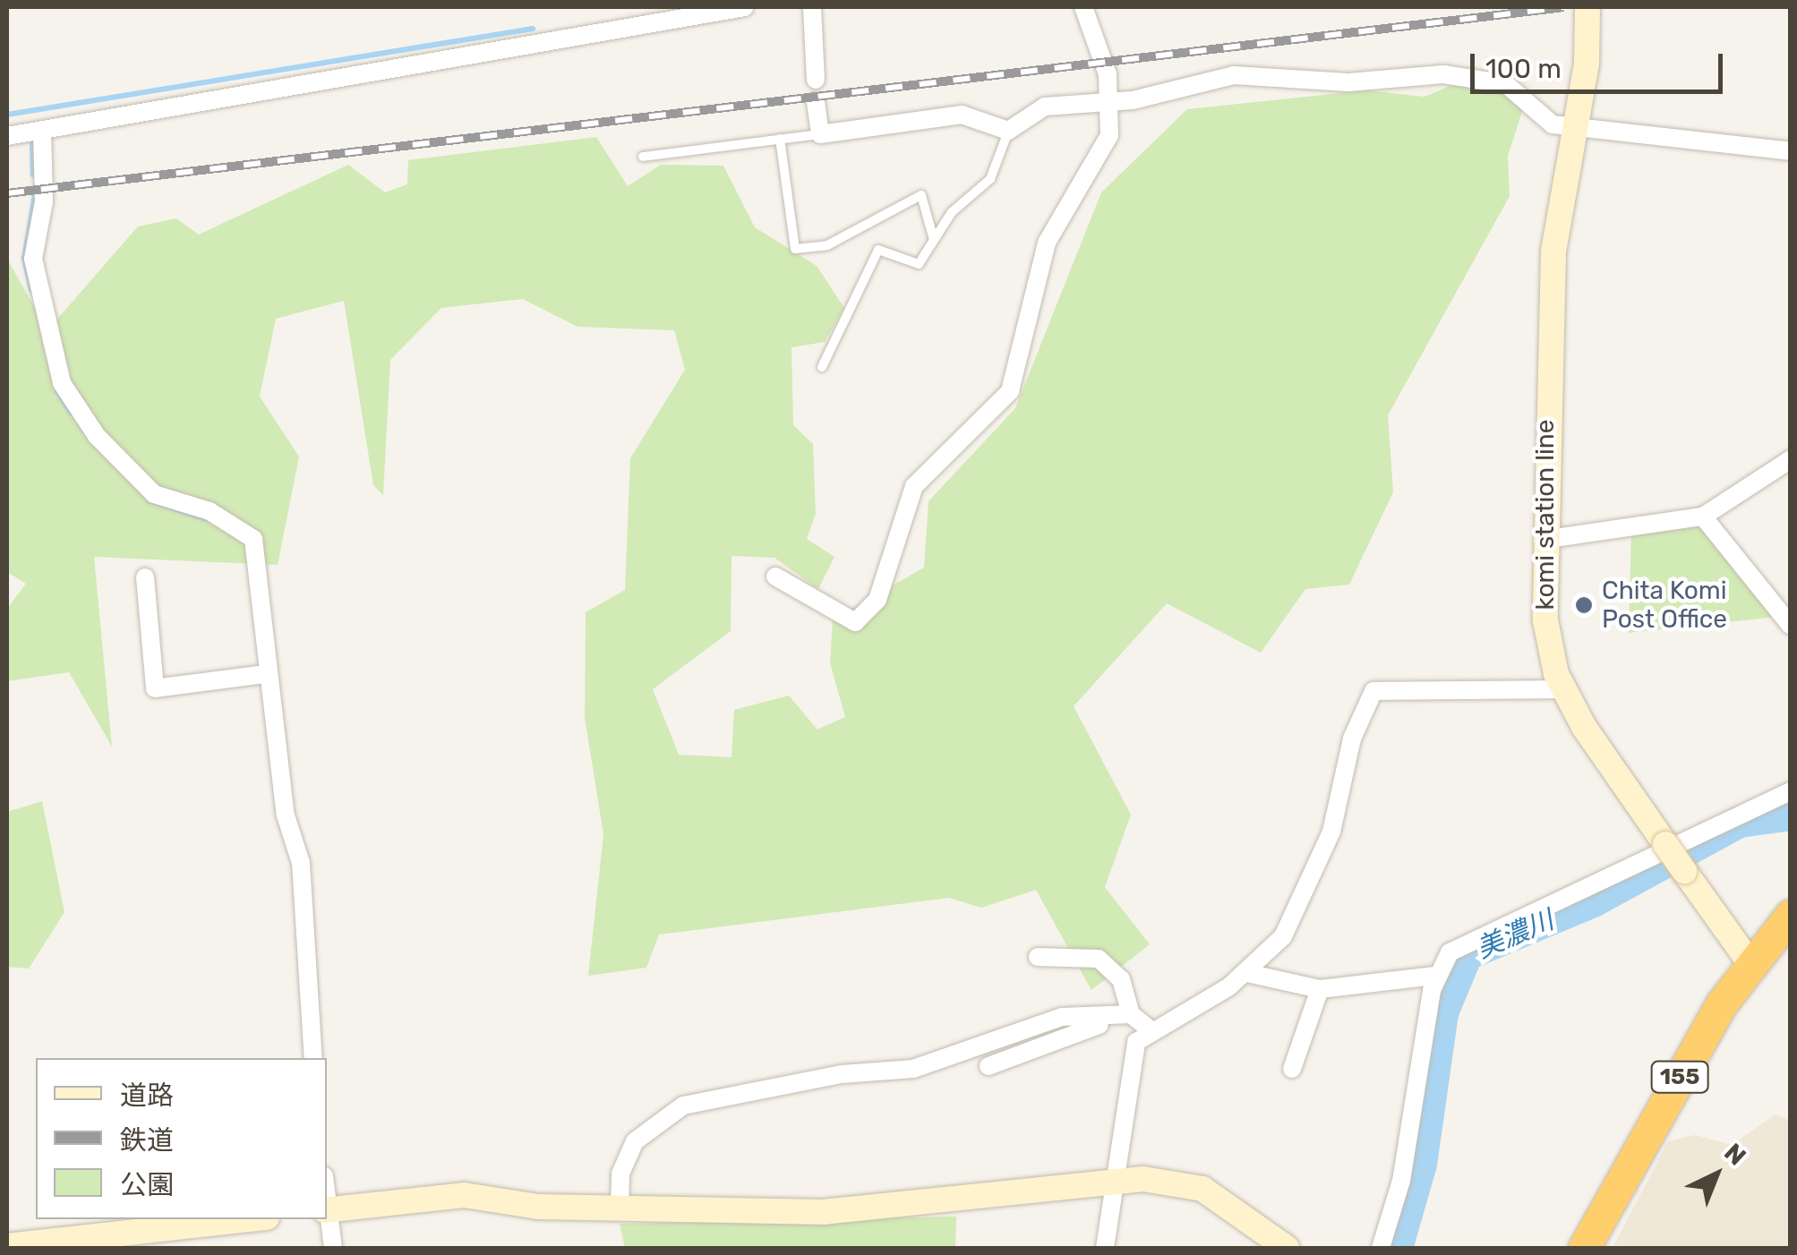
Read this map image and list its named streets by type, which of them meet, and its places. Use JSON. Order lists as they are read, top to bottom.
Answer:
{
  "streets": {
    "highway": ["155"],
    "street": ["komi station line"]
  },
  "crossings": [
    ["komi station line", "155"]
  ],
  "water": ["美濃川"],
  "places": ["Chita Komi Post Office"],
  "legend": ["道路", "鉄道", "公園"],
  "scale_bar": "100 m",
  "north": "top right"
}
